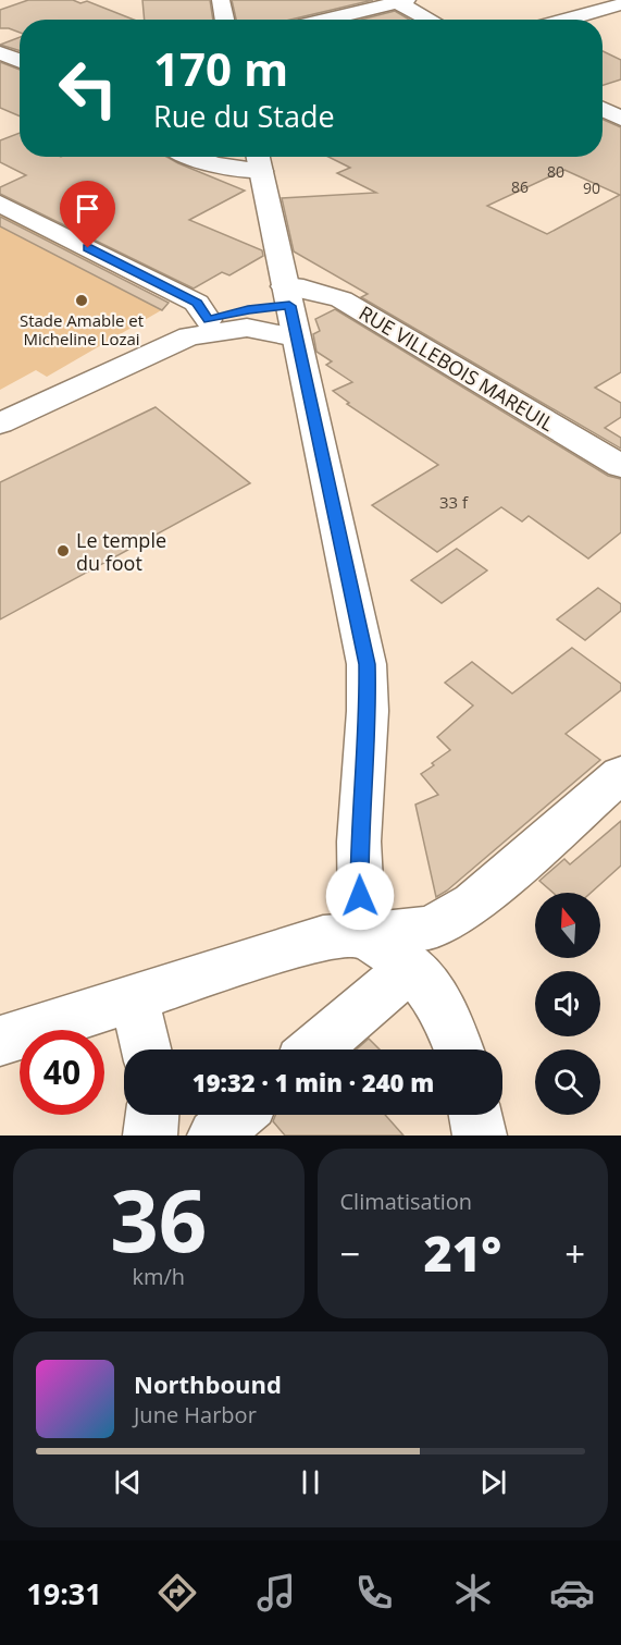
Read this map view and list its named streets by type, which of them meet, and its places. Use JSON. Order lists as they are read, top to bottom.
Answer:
{
  "streets": {
    "street": ["RUE VILLEBOIS MAREUIL"]
  },
  "places": ["Stade Amable et Micheline Lozai", "Le temple du foot"],
  "house_numbers": [
    "80",
    "86",
    "90",
    "33 f"
  ],
  "north": "top",
  "page": {
    "turn": ["170 m", "Rue du Stade"],
    "limit": "40",
    "trip": "19:32 · 1 min · 240 m",
    "tile": [
      ["36", "km/h"],
      "Climatisation"
    ],
    "heat": ["−", "21°", "+"],
    "song": ["Northbound", "June Harbor"],
    "tabs": "19:31"
  }
}
